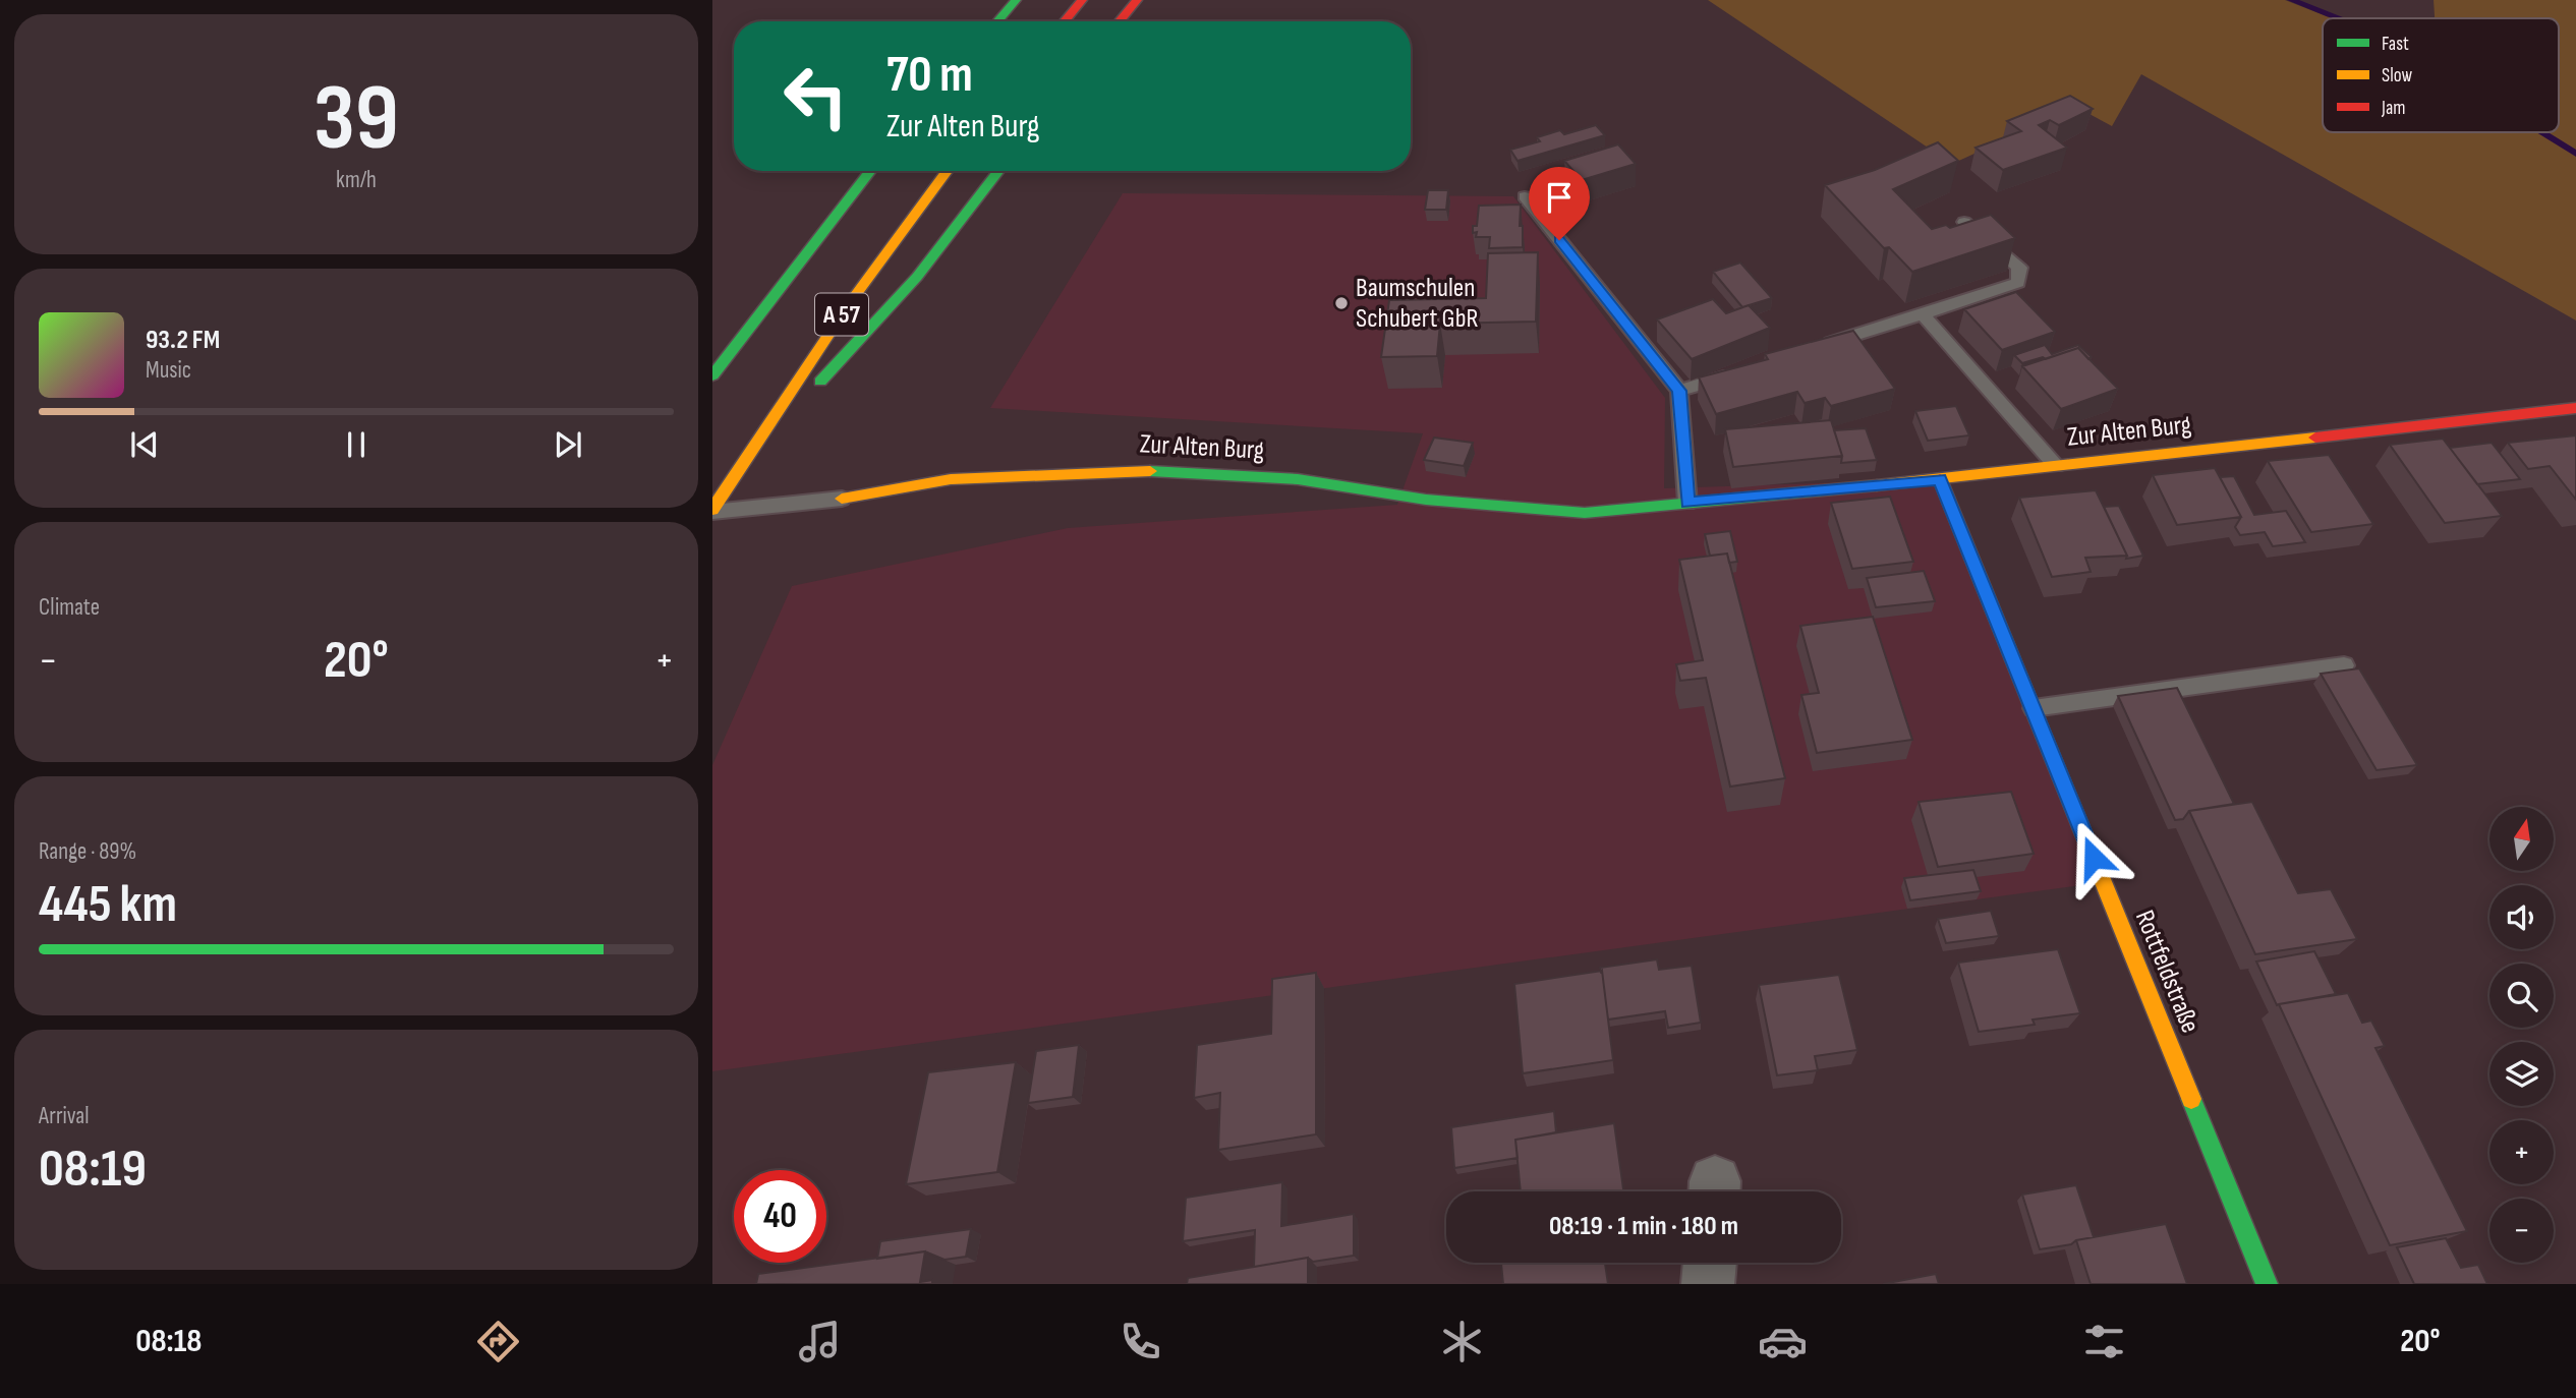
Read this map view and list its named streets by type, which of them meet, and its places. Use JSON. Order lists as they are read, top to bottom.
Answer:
{
  "streets": {
    "main road": ["A 57", "Zur Alten Burg", "Rottfeldstraße"]
  },
  "crossings": [
    ["A 57", "Zur Alten Burg"],
    ["Zur Alten Burg", "Rottfeldstraße"]
  ],
  "places": ["Baumschulen Schubert GbR"],
  "legend": ["Fast", "Slow", "Jam"],
  "north": "top",
  "page": {
    "tile": [
      ["39", "km/h"],
      "Climate",
      ["Range · 89%", "445 km"],
      ["Arrival", "08:19"]
    ],
    "turn": ["70 m", "Zur Alten Burg"],
    "song": ["93.2 FM", "Music"],
    "heat": ["−", "20°", "+"],
    "map_buttons": ["+", "−"],
    "limit": "40",
    "trip": "08:19 · 1 min · 180 m",
    "tabs": ["08:18", "20°"]
  }
}
